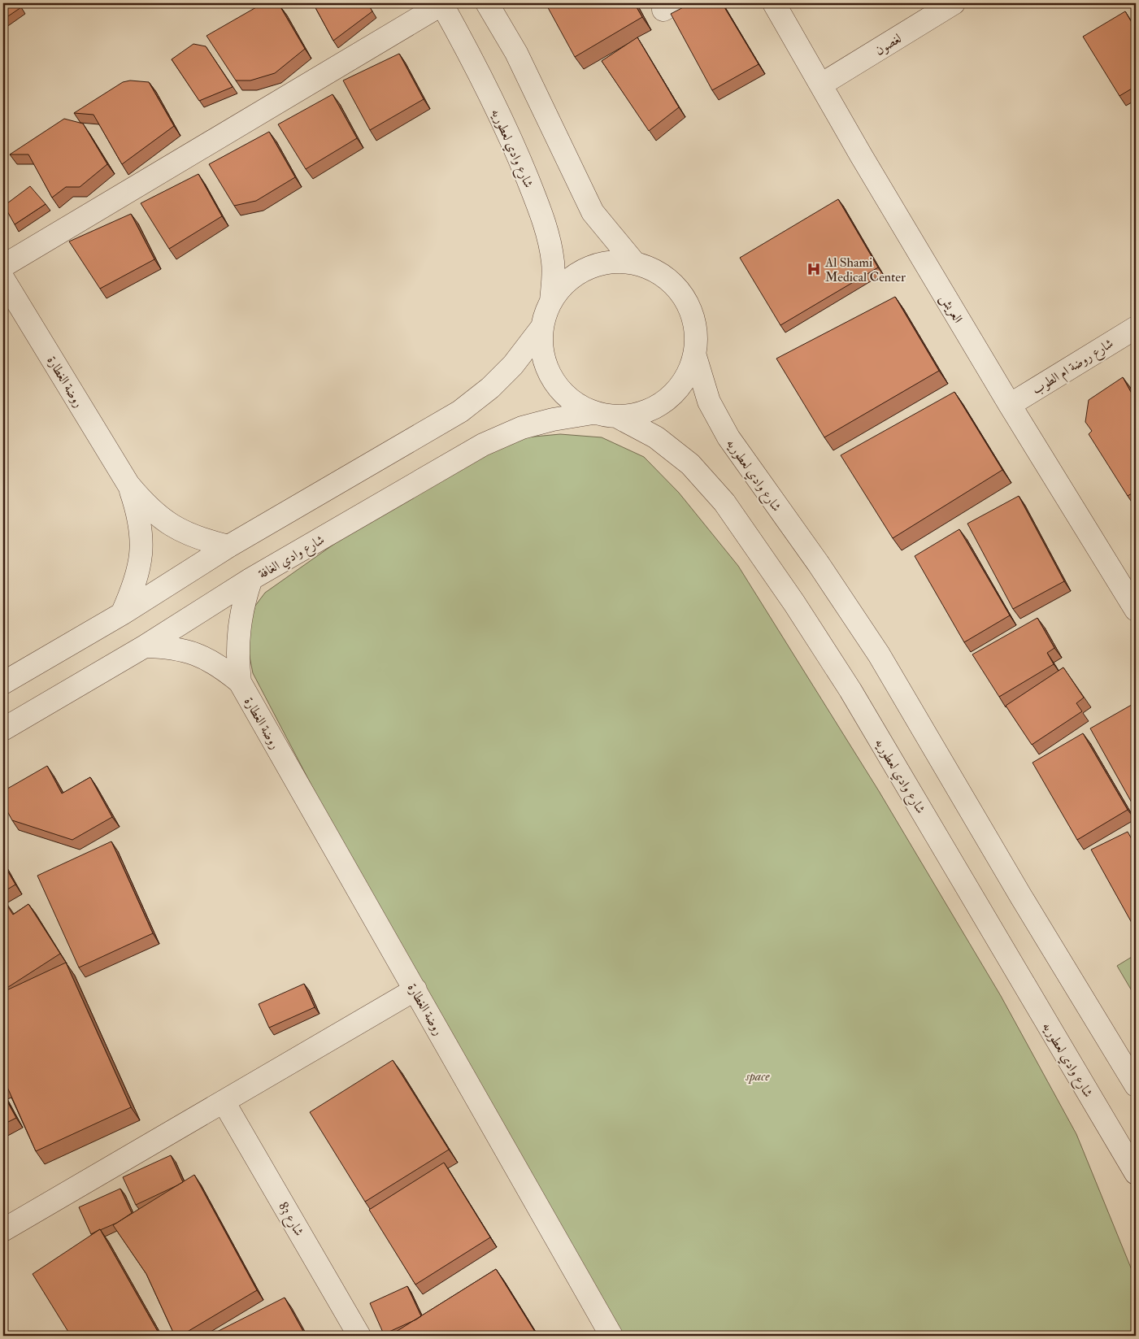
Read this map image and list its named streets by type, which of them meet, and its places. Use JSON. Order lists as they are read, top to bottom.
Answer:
{
  "streets": {
    "street": [
      "لغصون",
      "شارع وادي لعطوريه",
      "العريش",
      "شارع روضة ام الطوب",
      "روضة الغطارة",
      "شارع وادي الغافة",
      "شارع 83"
    ]
  },
  "crossings": [
    ["لغصون", "العريش"],
    ["العريش", "شارع روضة ام الطوب"],
    ["روضة الغطارة", "شارع وادي الغافة"]
  ],
  "parks": ["space"],
  "places": {
    "hospital": ["Al Shami Medical Center"]
  }
}
